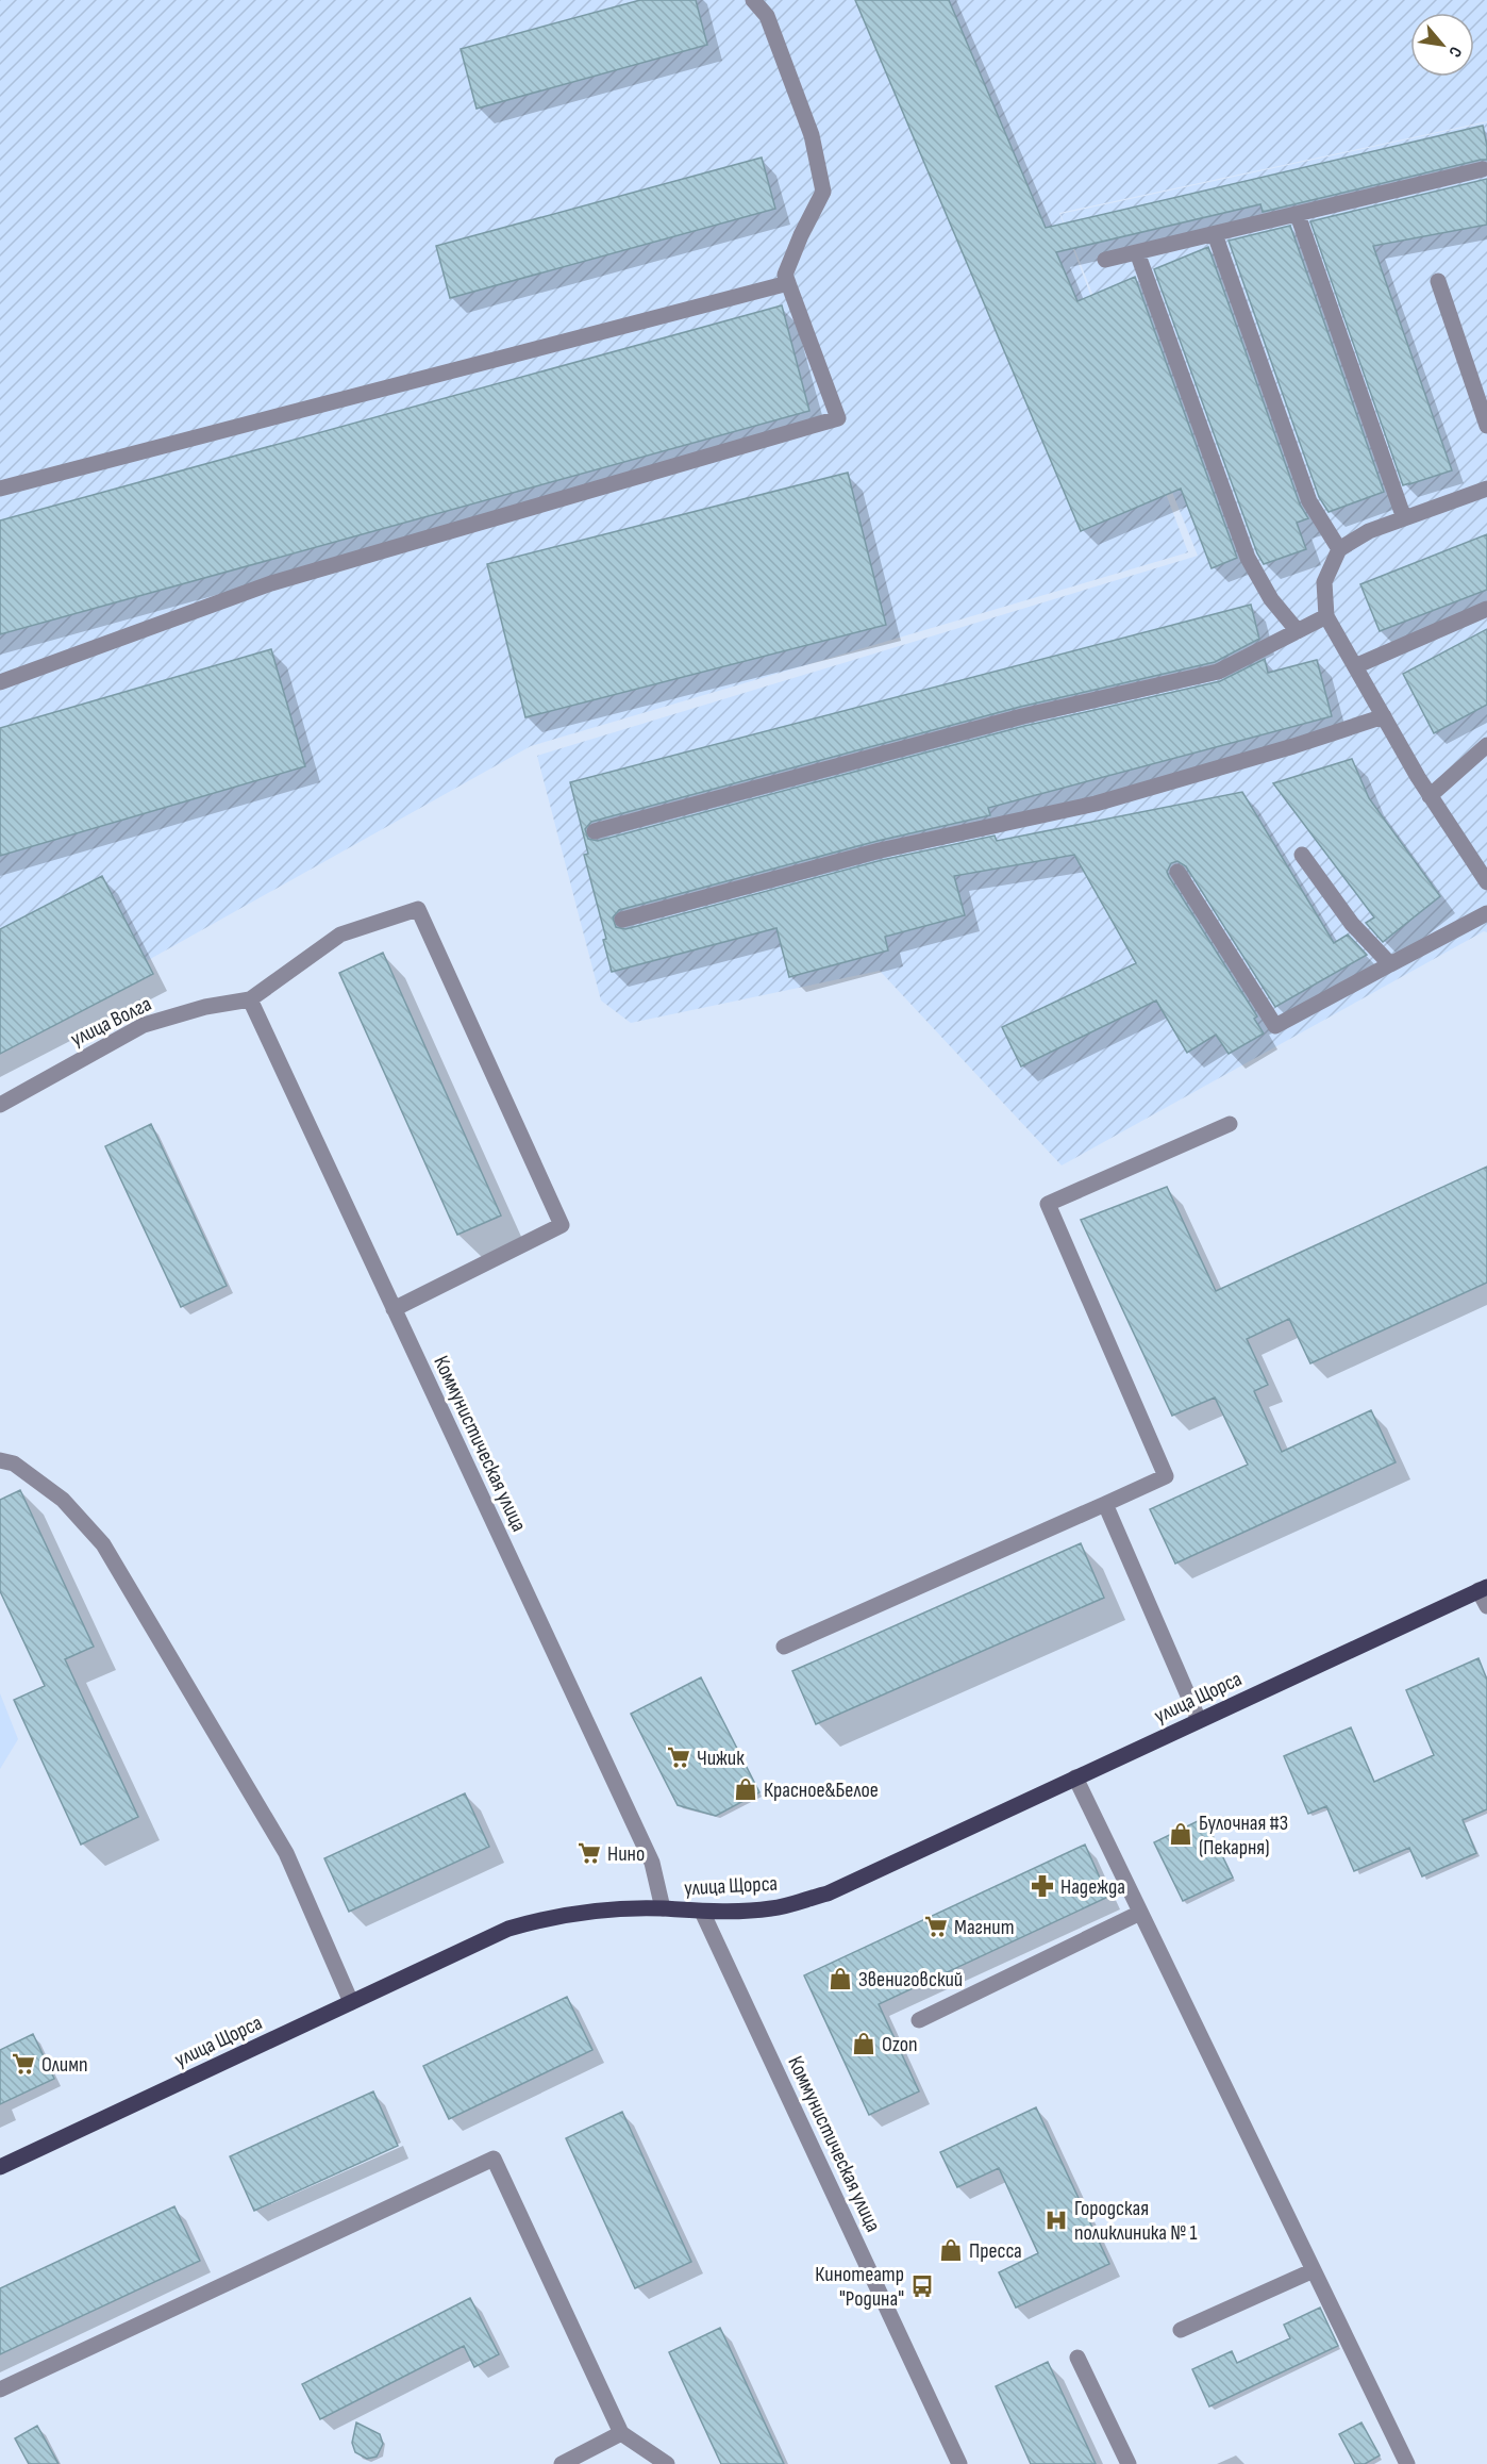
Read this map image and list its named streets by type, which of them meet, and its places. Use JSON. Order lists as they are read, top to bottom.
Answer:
{
  "streets": {
    "main road": ["улица Щорса"],
    "street": ["улица Волга", "Коммунистическая улица"]
  },
  "crossings": [
    ["улица Волга", "Коммунистическая улица"],
    ["Коммунистическая улица", "улица Щорса"]
  ],
  "places": {
    "supermarket": [
      "Чижик",
      "Нино",
      "Магнит",
      "Олимп"
    ],
    "shop": [
      "Красное&Белое",
      "Булочная #3 (Пекарня)",
      "Звениговский",
      "Ozon",
      "Пресса"
    ],
    "pharmacy": ["Надежда"],
    "hospital": ["Городская поликлиника № 1"],
    "bus stop": ["Кинотеатр \"Родина\""]
  },
  "north": "bottom right"
}
